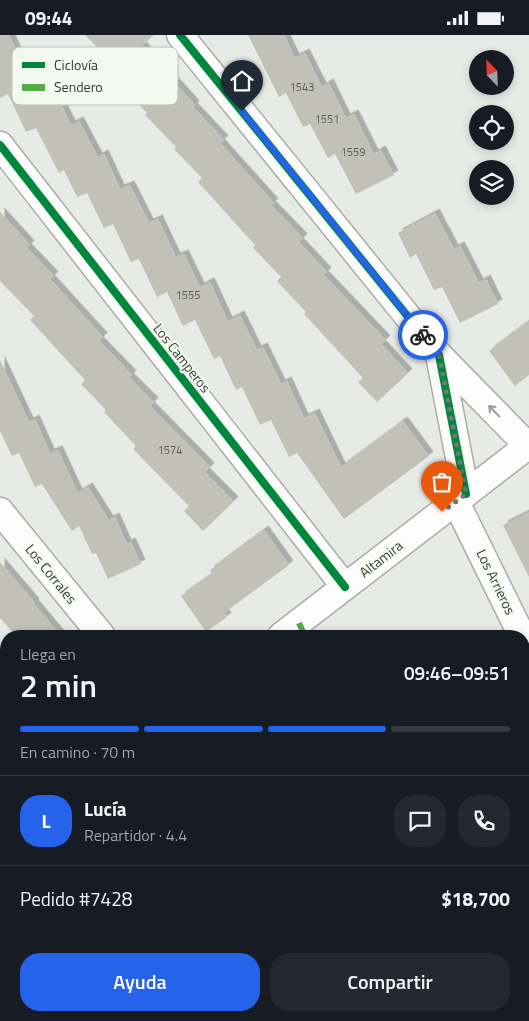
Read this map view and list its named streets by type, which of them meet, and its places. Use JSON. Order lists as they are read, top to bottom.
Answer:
{
  "streets": {
    "street": [
      "Los Camperos",
      "Altamira",
      "Los Corrales",
      "Los Arrieros"
    ]
  },
  "crossings": [
    ["Los Camperos", "Altamira"],
    ["Altamira", "Los Arrieros"]
  ],
  "house_numbers": [
    "1543",
    "1551",
    "1559",
    "1555",
    "1574"
  ],
  "legend": ["Ciclovía", "Sendero"],
  "north": "top left",
  "page": {
    "status": "09:44",
    "heading": ["2 min", "Llega en", "09:46–09:51"],
    "panel": [
      "Lucía",
      "Repartidor · 4.4",
      "Pedido #7428",
      "$18,700"
    ],
    "bar": "En camino · 70 m",
    "round": "L",
    "buttons": ["Ayuda", "Compartir"]
  }
}
